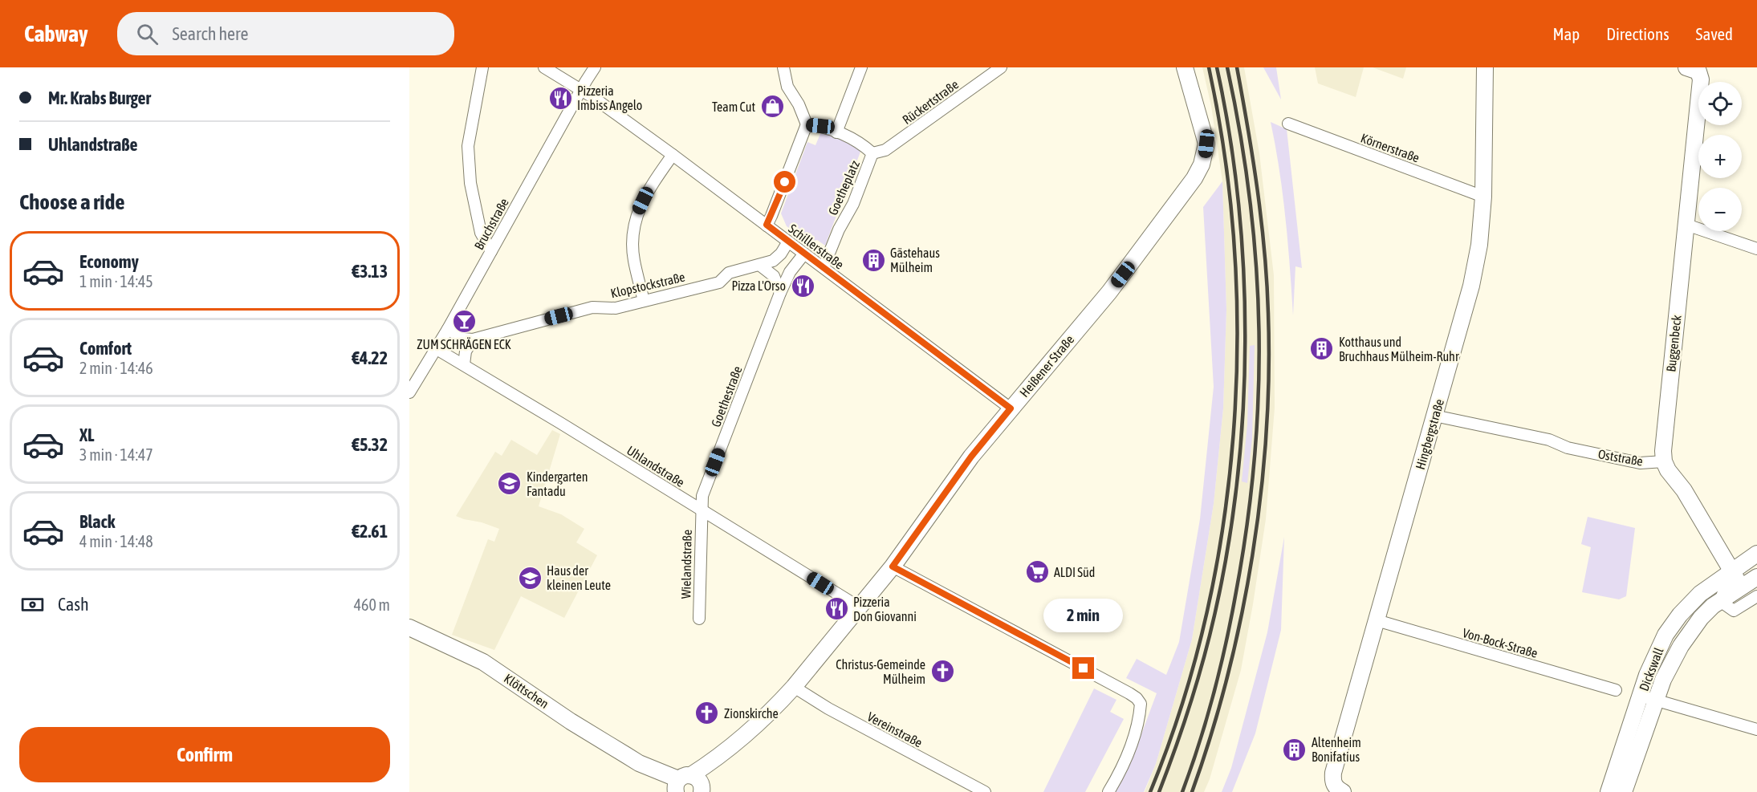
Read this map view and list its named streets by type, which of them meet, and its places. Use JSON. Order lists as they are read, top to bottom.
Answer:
{
  "streets": {
    "street": [
      "Rückertstraße",
      "Körnerstraße",
      "Goetheplatz",
      "Bruchstraße",
      "Schillerstraße",
      "Klopstockstraße",
      "Buggenbeck",
      "Heißener Straße",
      "Goethestraße",
      "Hingbergstraße",
      "Oststraße",
      "Uhlandstraße",
      "Wielandstraße",
      "Von-Bock-Straße",
      "Dickswall",
      "Klöttschen",
      "Vereinstraße"
    ]
  },
  "crossings": [
    ["Rückertstraße", "Goetheplatz"],
    ["Körnerstraße", "Hingbergstraße"],
    ["Goetheplatz", "Schillerstraße"],
    ["Bruchstraße", "Schillerstraße"],
    ["Bruchstraße", "Uhlandstraße"],
    ["Schillerstraße", "Klopstockstraße"],
    ["Schillerstraße", "Heißener Straße"],
    ["Schillerstraße", "Goethestraße"],
    ["Buggenbeck", "Oststraße"],
    ["Heißener Straße", "Uhlandstraße"],
    ["Heißener Straße", "Klöttschen"],
    ["Heißener Straße", "Vereinstraße"],
    ["Goethestraße", "Uhlandstraße"],
    ["Goethestraße", "Wielandstraße"],
    ["Hingbergstraße", "Oststraße"],
    ["Hingbergstraße", "Von-Bock-Straße"],
    ["Uhlandstraße", "Wielandstraße"]
  ],
  "places": {
    "restaurant": ["Pizzeria Imbiss Angelo", "Pizza L'Orso", "Pizzeria Don Giovanni"],
    "shop": ["Team Cut"],
    "building": ["Gästehaus Mülheim", "Kotthaus und Bruchhaus Mülheim-Ruhr", "Altenheim Bonifatius"],
    "bar": ["ZUM SCHRÄGEN ECK"],
    "school or university": ["Kindergarten Fantadu", "Haus der kleinen Leute"],
    "supermarket": ["ALDI Süd"],
    "church": ["Christus-Gemeinde Mülheim", "Zionskirche"]
  },
  "page": {
    "header": "Cabway",
    "search": "Search here",
    "nav": ["Map", "Directions", "Saved"],
    "banner": ["Mr. Krabs Burger", "Uhlandstraße"],
    "map_buttons": ["+", "−"],
    "heading": "Choose a ride",
    "list": [
      {
        "name": "Economy",
        "note": "1 min · 14:45",
        "value": "€3.13"
      },
      {
        "name": "Comfort",
        "note": "2 min · 14:46",
        "value": "€4.22"
      },
      {
        "name": "XL",
        "note": "3 min · 14:47",
        "value": "€5.32"
      },
      {
        "name": "Black",
        "note": "4 min · 14:48",
        "value": "€2.61"
      }
    ],
    "pay": ["Cash", "460 m"],
    "bubble": "2 min",
    "buttons": "Confirm"
  }
}
